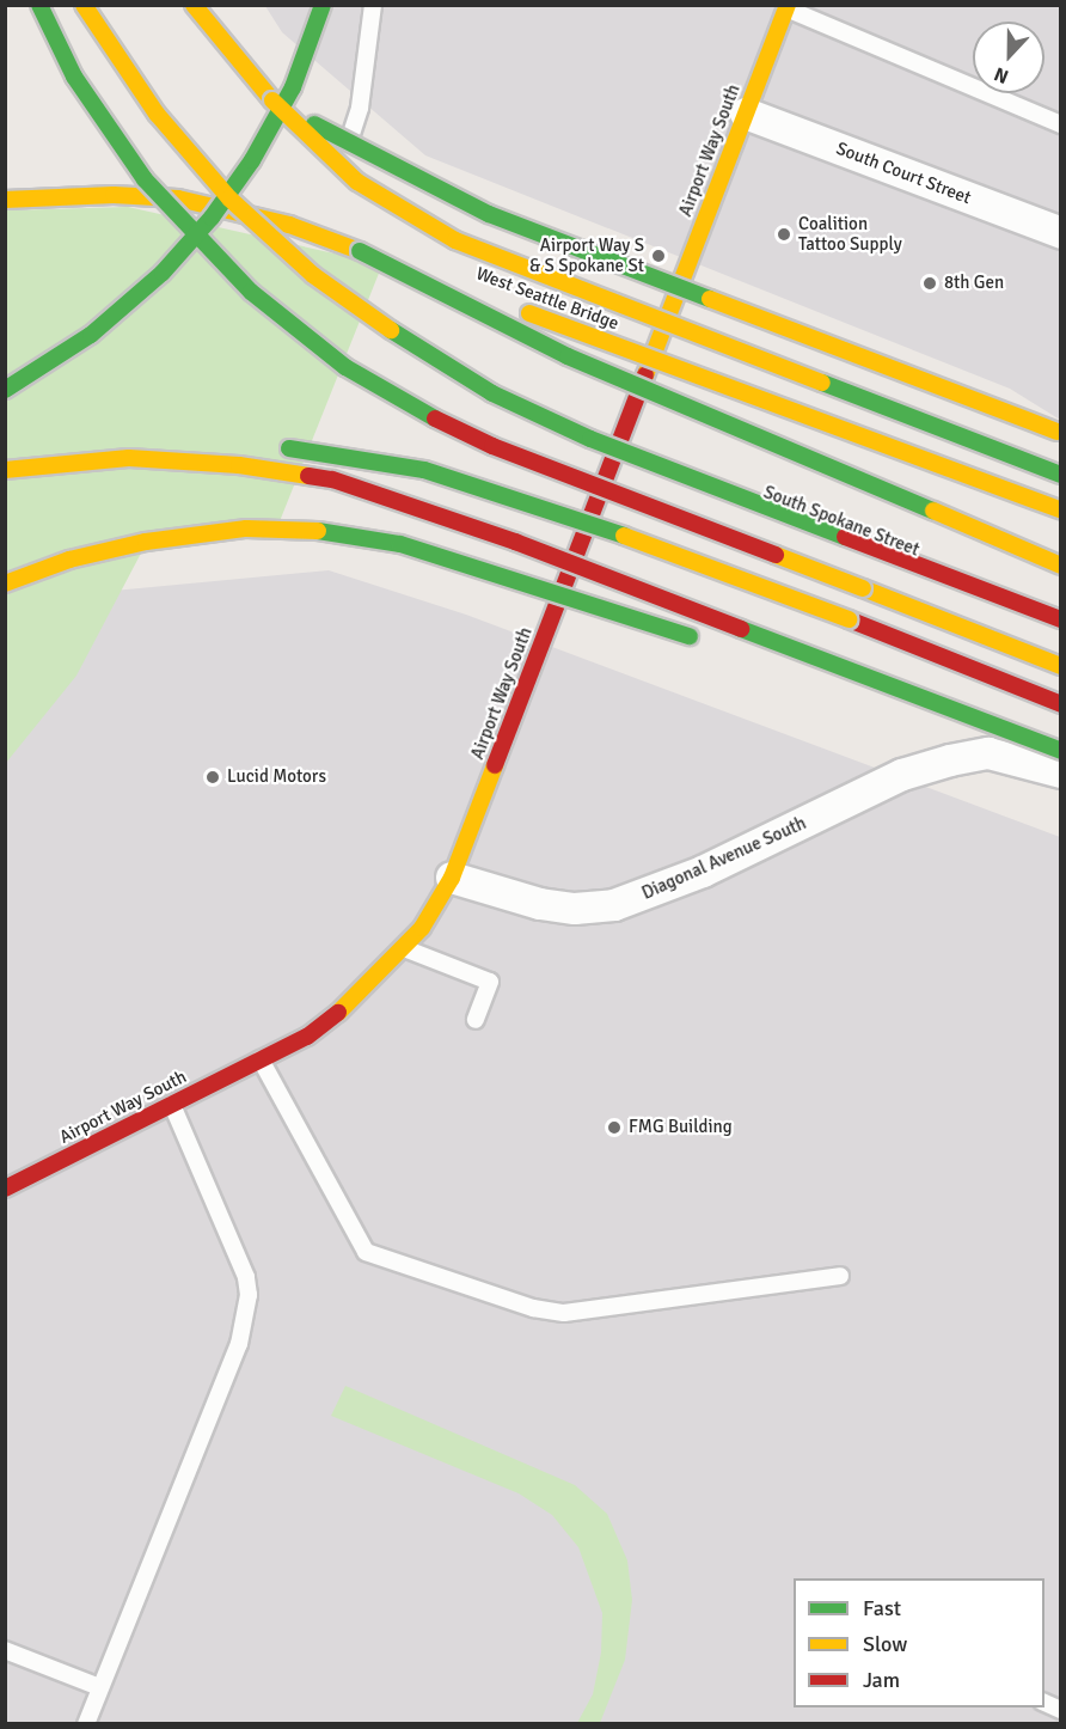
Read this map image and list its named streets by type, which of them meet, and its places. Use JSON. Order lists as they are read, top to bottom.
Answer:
{
  "streets": {
    "main road": ["Airport Way South", "West Seattle Bridge", "South Spokane Street"],
    "street": ["South Court Street", "Diagonal Avenue South"]
  },
  "crossings": [
    ["Airport Way South", "South Court Street"],
    ["Airport Way South", "South Spokane Street"],
    ["Airport Way South", "Diagonal Avenue South"]
  ],
  "places": [
    "Coalition Tattoo Supply",
    "Airport Way S & S Spokane St",
    "8th Gen",
    "Lucid Motors",
    "FMG Building"
  ],
  "legend": ["Fast", "Slow", "Jam"],
  "north": "bottom"
}
